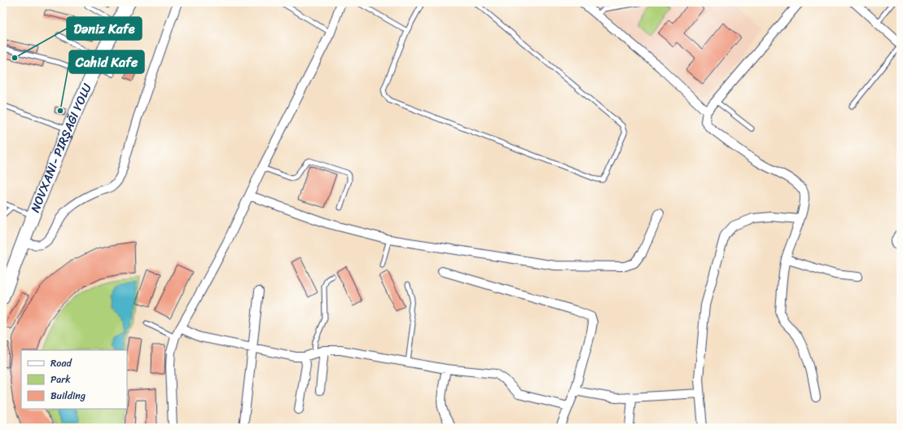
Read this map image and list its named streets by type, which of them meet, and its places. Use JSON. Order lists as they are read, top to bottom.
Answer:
{
  "places": ["Dəniz Kafe", "Cahid Kafe"],
  "legend": ["Road", "Park", "Building"]
}
